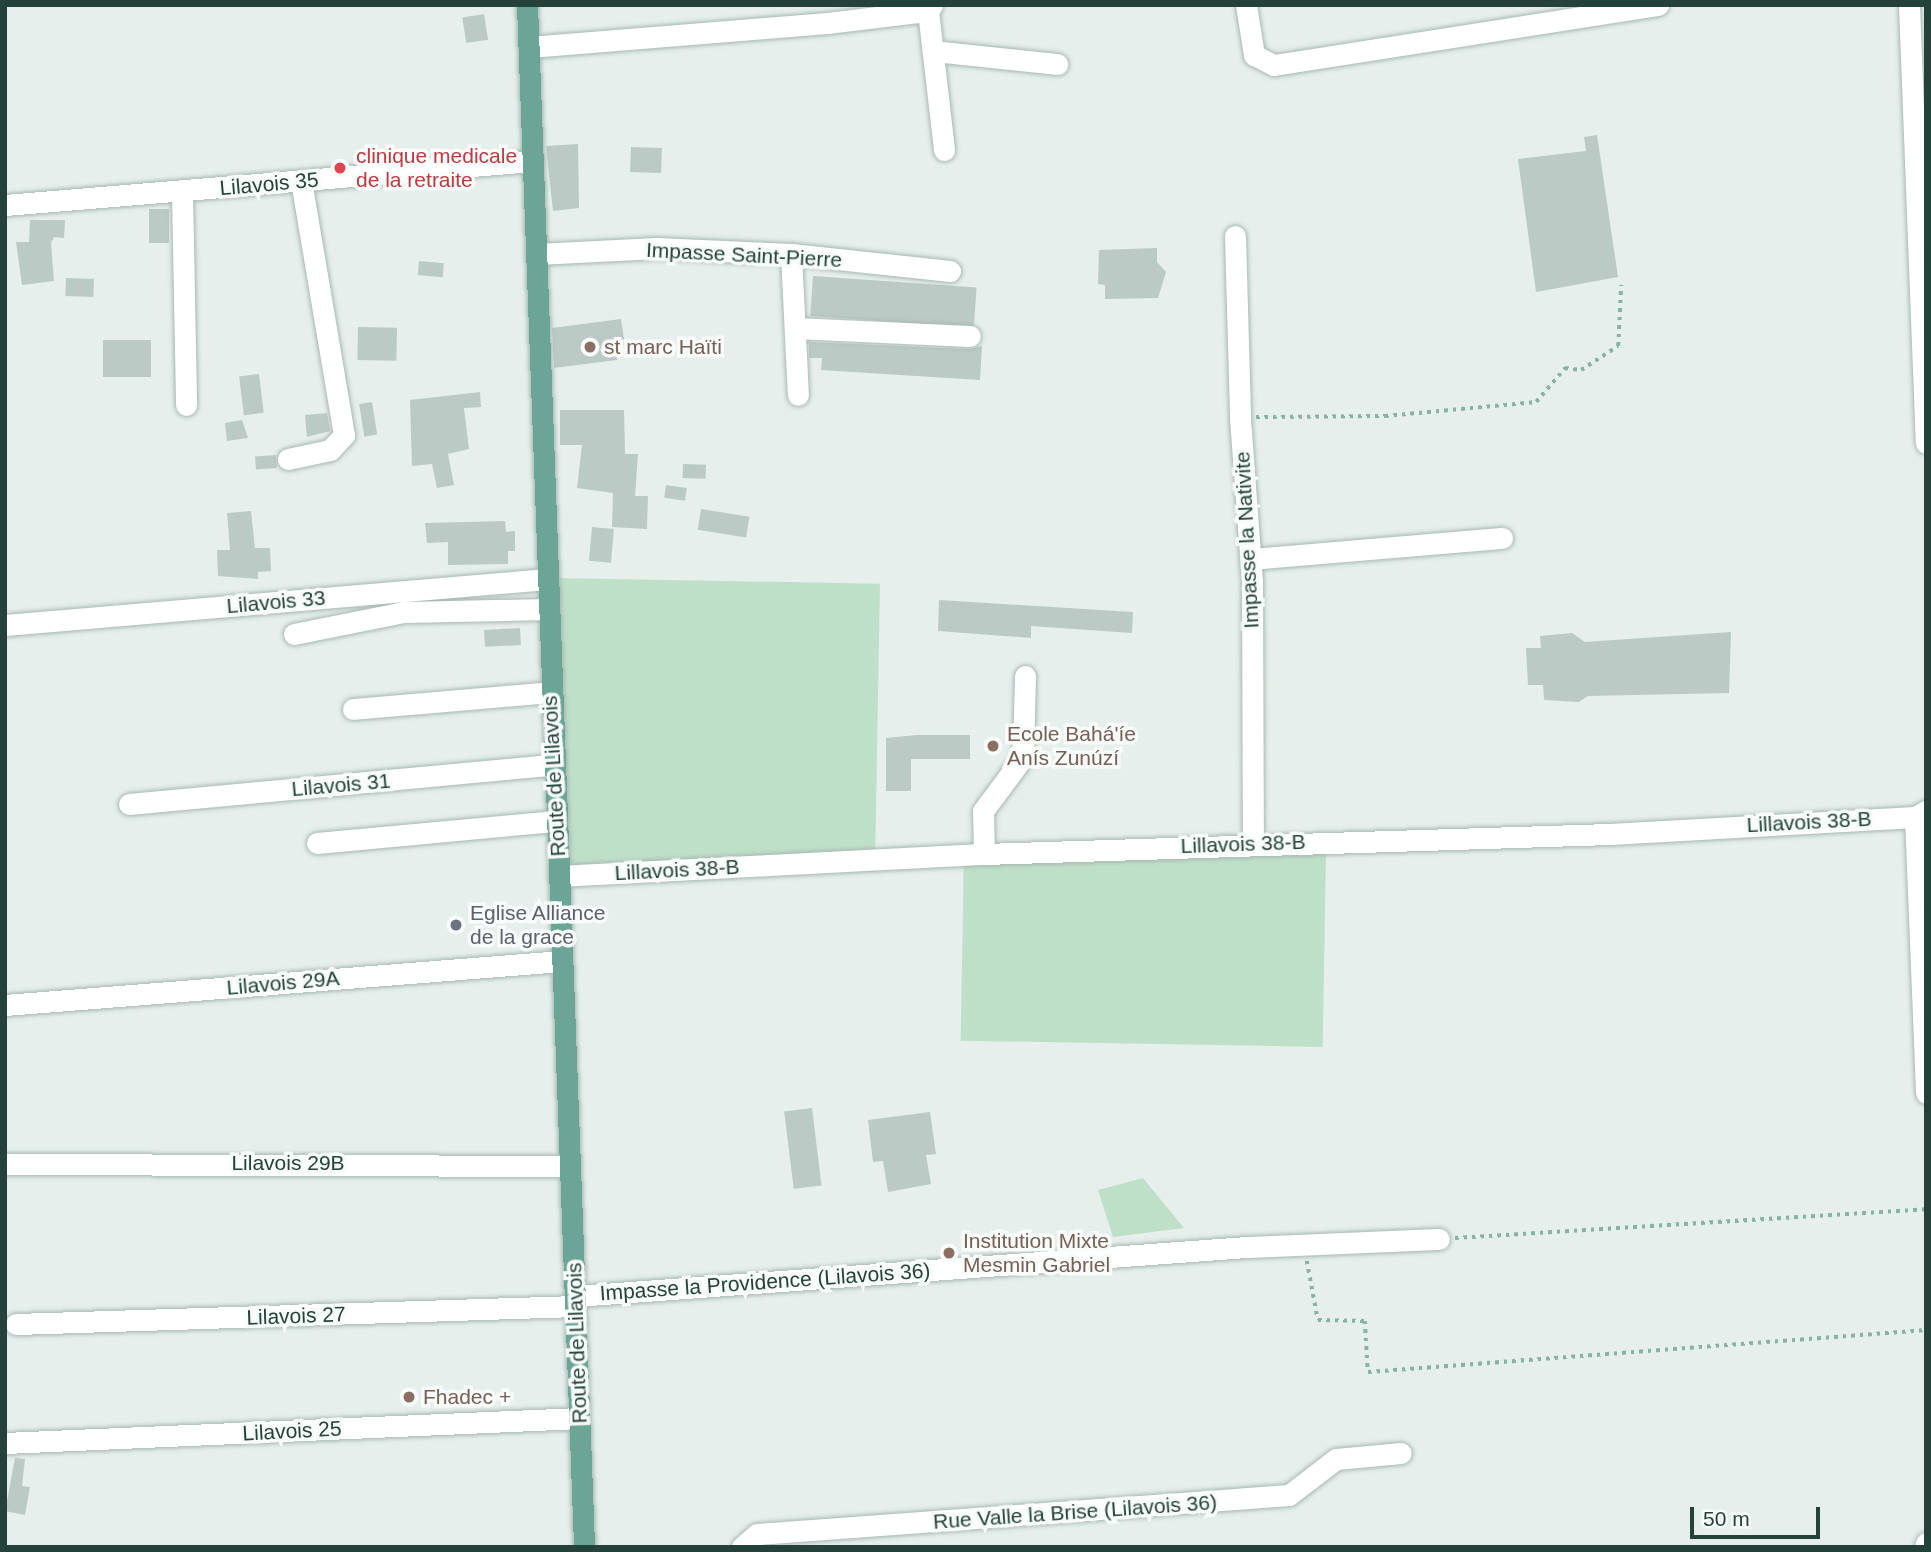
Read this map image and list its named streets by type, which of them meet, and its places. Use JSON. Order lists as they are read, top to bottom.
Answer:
{
  "streets": {
    "main road": ["Route de Lilavois"],
    "street": [
      "Lilavois 35",
      "Impasse Saint-Pierre",
      "Impasse la Nativite",
      "Lilavois 33",
      "Lilavois 31",
      "Lillavois 38-B",
      "Lilavois 29A",
      "Lilavois 29B",
      "Impasse la Providence (Lilavois 36)",
      "Lilavois 27",
      "Lilavois 25",
      "Rue Valle la Brise (Lilavois 36)"
    ]
  },
  "crossings": [
    ["Lilavois 35", "Route de Lilavois"],
    ["Impasse Saint-Pierre", "Route de Lilavois"],
    ["Impasse la Nativite", "Lillavois 38-B"],
    ["Lilavois 33", "Route de Lilavois"],
    ["Route de Lilavois", "Lilavois 31"],
    ["Route de Lilavois", "Lillavois 38-B"],
    ["Route de Lilavois", "Lilavois 29A"],
    ["Route de Lilavois", "Lilavois 29B"],
    ["Route de Lilavois", "Impasse la Providence (Lilavois 36)"],
    ["Route de Lilavois", "Lilavois 27"],
    ["Route de Lilavois", "Lilavois 25"],
    ["Impasse la Providence (Lilavois 36)", "Lilavois 27"]
  ],
  "places": [
    "clinique medicale de la retraite",
    "st marc Haïti",
    "Ecole Bahá'íe Anís Zunúzí",
    "Eglise Alliance de la grace",
    "Institution Mixte Mesmin Gabriel",
    "Fhadec +"
  ],
  "scale_bar": "50 m"
}
